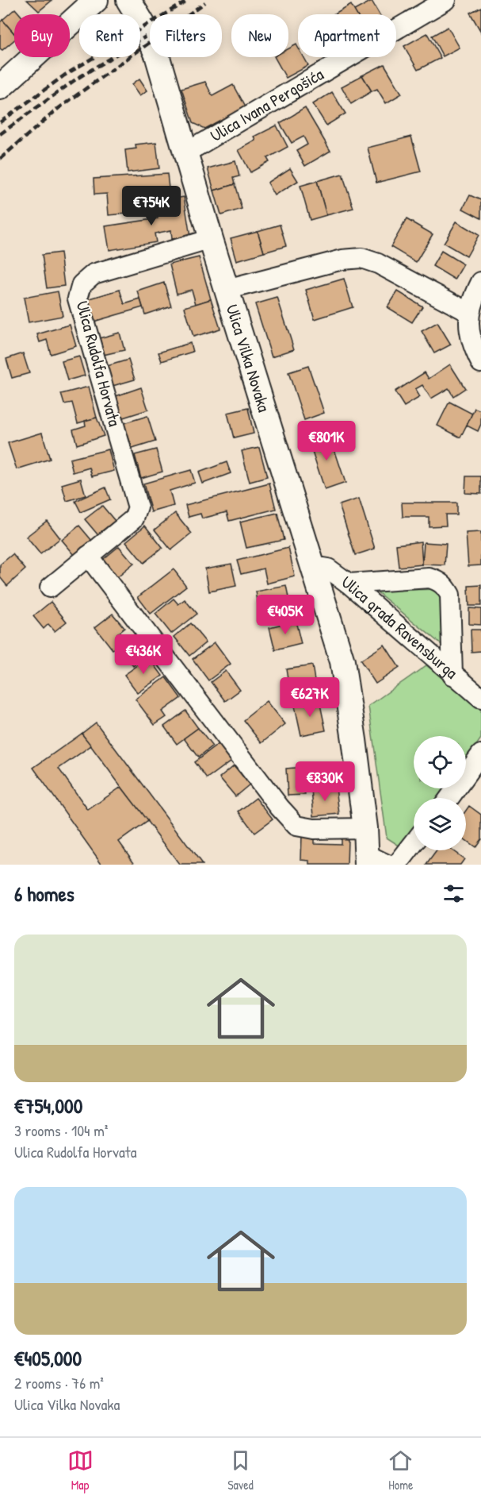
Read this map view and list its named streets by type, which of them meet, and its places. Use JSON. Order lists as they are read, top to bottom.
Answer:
{
  "streets": {
    "main road": ["Ulica Vilka Novaka"],
    "street": ["Ulica Ivana Pergošića", "Ulica Rudolfa Horvata", "Ulica grada Ravensburga"]
  },
  "crossings": [
    ["Ulica Ivana Pergošića", "Ulica Vilka Novaka"],
    ["Ulica Vilka Novaka", "Ulica Rudolfa Horvata"],
    ["Ulica Vilka Novaka", "Ulica grada Ravensburga"]
  ],
  "page": {
    "chip": [
      "Buy",
      "Rent",
      "Filters",
      "New",
      "Apartment"
    ],
    "price": [
      "€754K",
      "€801K",
      "€405K",
      "€436K",
      "€627K",
      "€830K"
    ],
    "heading": "6 homes",
    "list": [
      {
        "name": "€754,000",
        "note": "3 rooms · 104 m² · Ulica Rudolfa Horvata"
      },
      {
        "name": "€405,000",
        "note": "2 rooms · 76 m² · Ulica Vilka Novaka"
      }
    ],
    "tabs": ["Map", "Saved", "Home"]
  }
}
